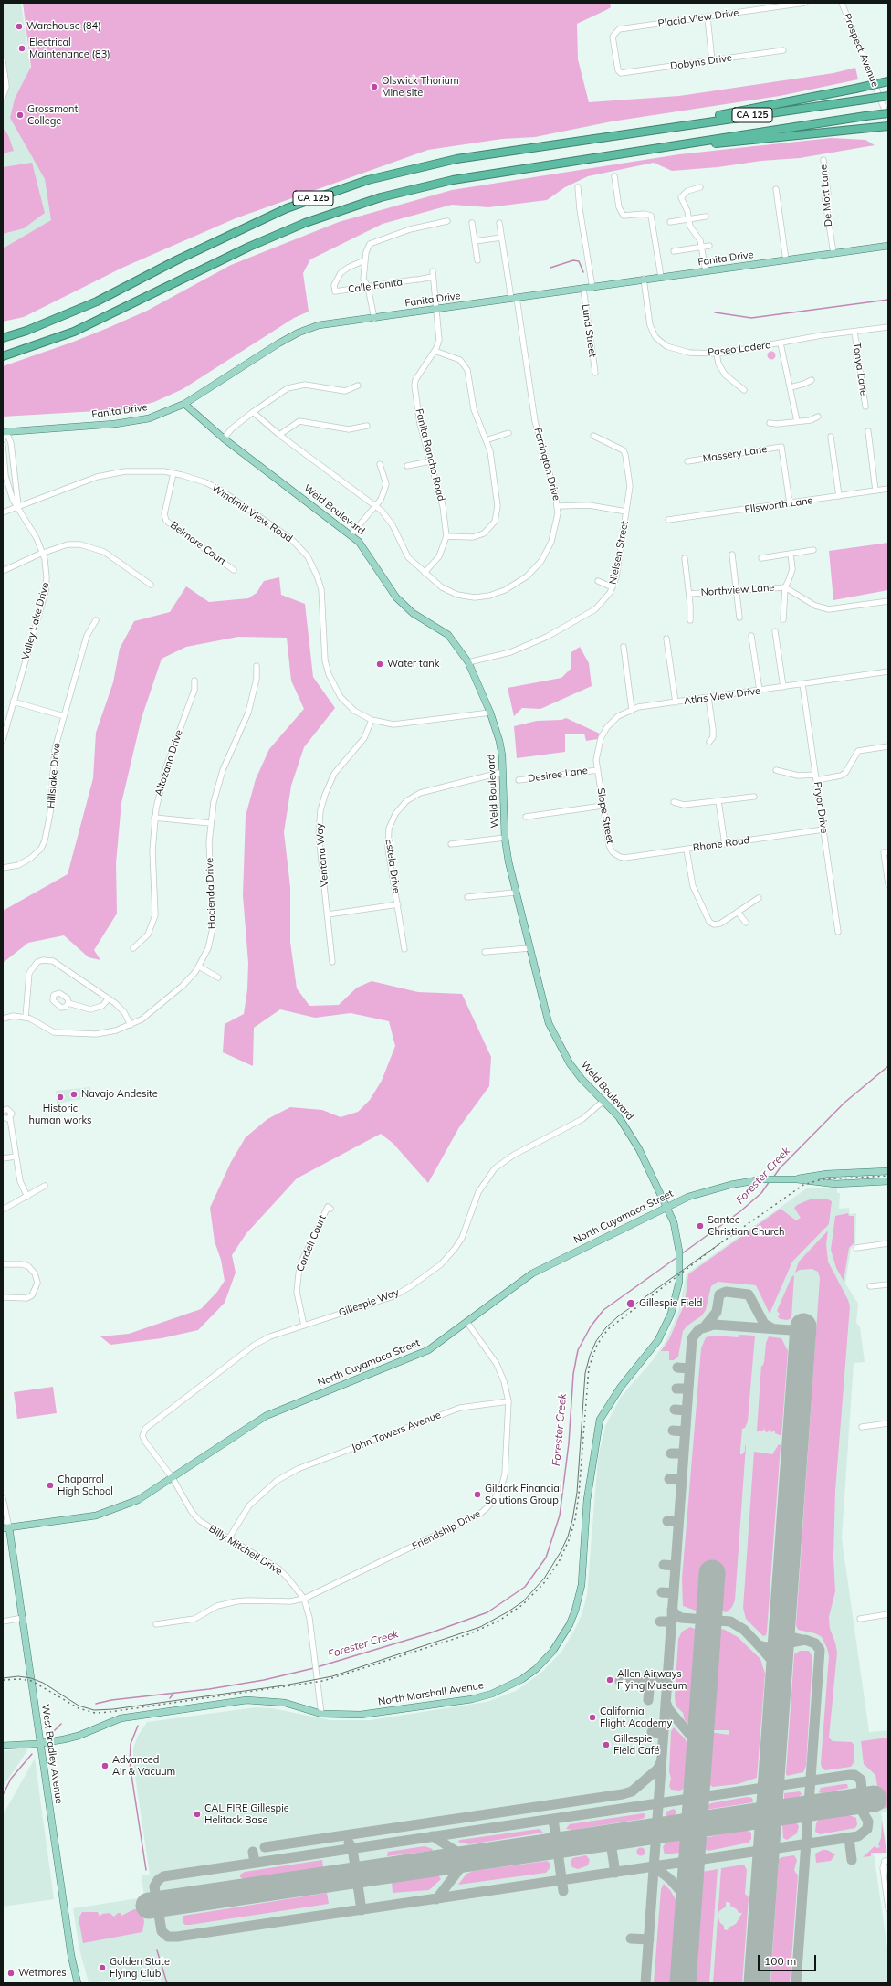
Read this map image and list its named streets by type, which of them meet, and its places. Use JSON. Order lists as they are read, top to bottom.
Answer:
{
  "streets": {
    "highway": ["CA 125"],
    "main road": [
      "Fanita Drive",
      "Weld Boulevard",
      "North Cuyamaca Street",
      "North Marshall Avenue",
      "West Bradley Avenue"
    ],
    "street": [
      "Placid View Drive",
      "Prospect Avenue",
      "Dobyns Drive",
      "De Mott Lane",
      "Calle Fanita",
      "Lund Street",
      "Paseo Ladera",
      "Tonya Lane",
      "Massery Lane",
      "Fanita Rancho Road",
      "Farrington Drive",
      "Ellsworth Lane",
      "Windmill View Road",
      "Belmore Court",
      "Nielsen Street",
      "Northview Lane",
      "Valley Lake Drive",
      "Atlas View Drive",
      "Altozano Drive",
      "Desiree Lane",
      "Hillslake Drive",
      "Pryor Drive",
      "Slope Street",
      "Rhone Road",
      "Ventana Way",
      "Estela Drive",
      "Hacienda Drive",
      "Cordell Court",
      "Gillespie Way",
      "John Towers Avenue",
      "Friendship Drive",
      "Billy Mitchell Drive"
    ]
  },
  "crossings": [
    ["Placid View Drive", "Dobyns Drive"],
    ["De Mott Lane", "Fanita Drive"],
    ["Fanita Drive", "Lund Street"],
    ["Fanita Drive", "Paseo Ladera"],
    ["Fanita Drive", "Fanita Rancho Road"],
    ["Fanita Drive", "Farrington Drive"],
    ["Fanita Drive", "Weld Boulevard"],
    ["Fanita Drive", "Valley Lake Drive"],
    ["Calle Fanita", "Fanita Rancho Road"],
    ["Paseo Ladera", "Tonya Lane"],
    ["Massery Lane", "Ellsworth Lane"],
    ["Fanita Rancho Road", "Farrington Drive"],
    ["Weld Boulevard", "Windmill View Road"],
    ["Weld Boulevard", "Nielsen Street"],
    ["Weld Boulevard", "Estela Drive"],
    ["Weld Boulevard", "North Cuyamaca Street"],
    ["Weld Boulevard", "Gillespie Way"],
    ["Weld Boulevard", "North Marshall Avenue"],
    ["Windmill View Road", "Belmore Court"],
    ["Windmill View Road", "Valley Lake Drive"],
    ["Windmill View Road", "Ventana Way"],
    ["Atlas View Drive", "Desiree Lane"],
    ["Atlas View Drive", "Pryor Drive"],
    ["Atlas View Drive", "Slope Street"],
    ["Desiree Lane", "Slope Street"],
    ["Pryor Drive", "Rhone Road"],
    ["Slope Street", "Rhone Road"],
    ["North Cuyamaca Street", "Billy Mitchell Drive"],
    ["North Cuyamaca Street", "North Marshall Avenue"],
    ["North Cuyamaca Street", "West Bradley Avenue"],
    ["Cordell Court", "Gillespie Way"],
    ["Gillespie Way", "Billy Mitchell Drive"],
    ["John Towers Avenue", "Friendship Drive"],
    ["John Towers Avenue", "Billy Mitchell Drive"],
    ["Friendship Drive", "Billy Mitchell Drive"],
    ["Billy Mitchell Drive", "North Marshall Avenue"],
    ["North Marshall Avenue", "West Bradley Avenue"]
  ],
  "water": ["Forester Creek"],
  "places": [
    "Warehouse (84)",
    "Electrical Maintenance (83)",
    "Olswick Thorium Mine site",
    "Grossmont College",
    "Water tank",
    "Navajo Andesite",
    "Historic human works",
    "Santee Christian Church",
    "Gillespie Field",
    "Chaparral High School",
    "Gildark Financial Solutions Group",
    "Allen Airways Flying Museum",
    "California Flight Academy",
    "Gillespie Field Café",
    "Advanced Air & Vacuum",
    "CAL FIRE Gillespie Helitack Base",
    "Golden State Flying Club",
    "Wetmores"
  ],
  "scale_bar": "100 m"
}
